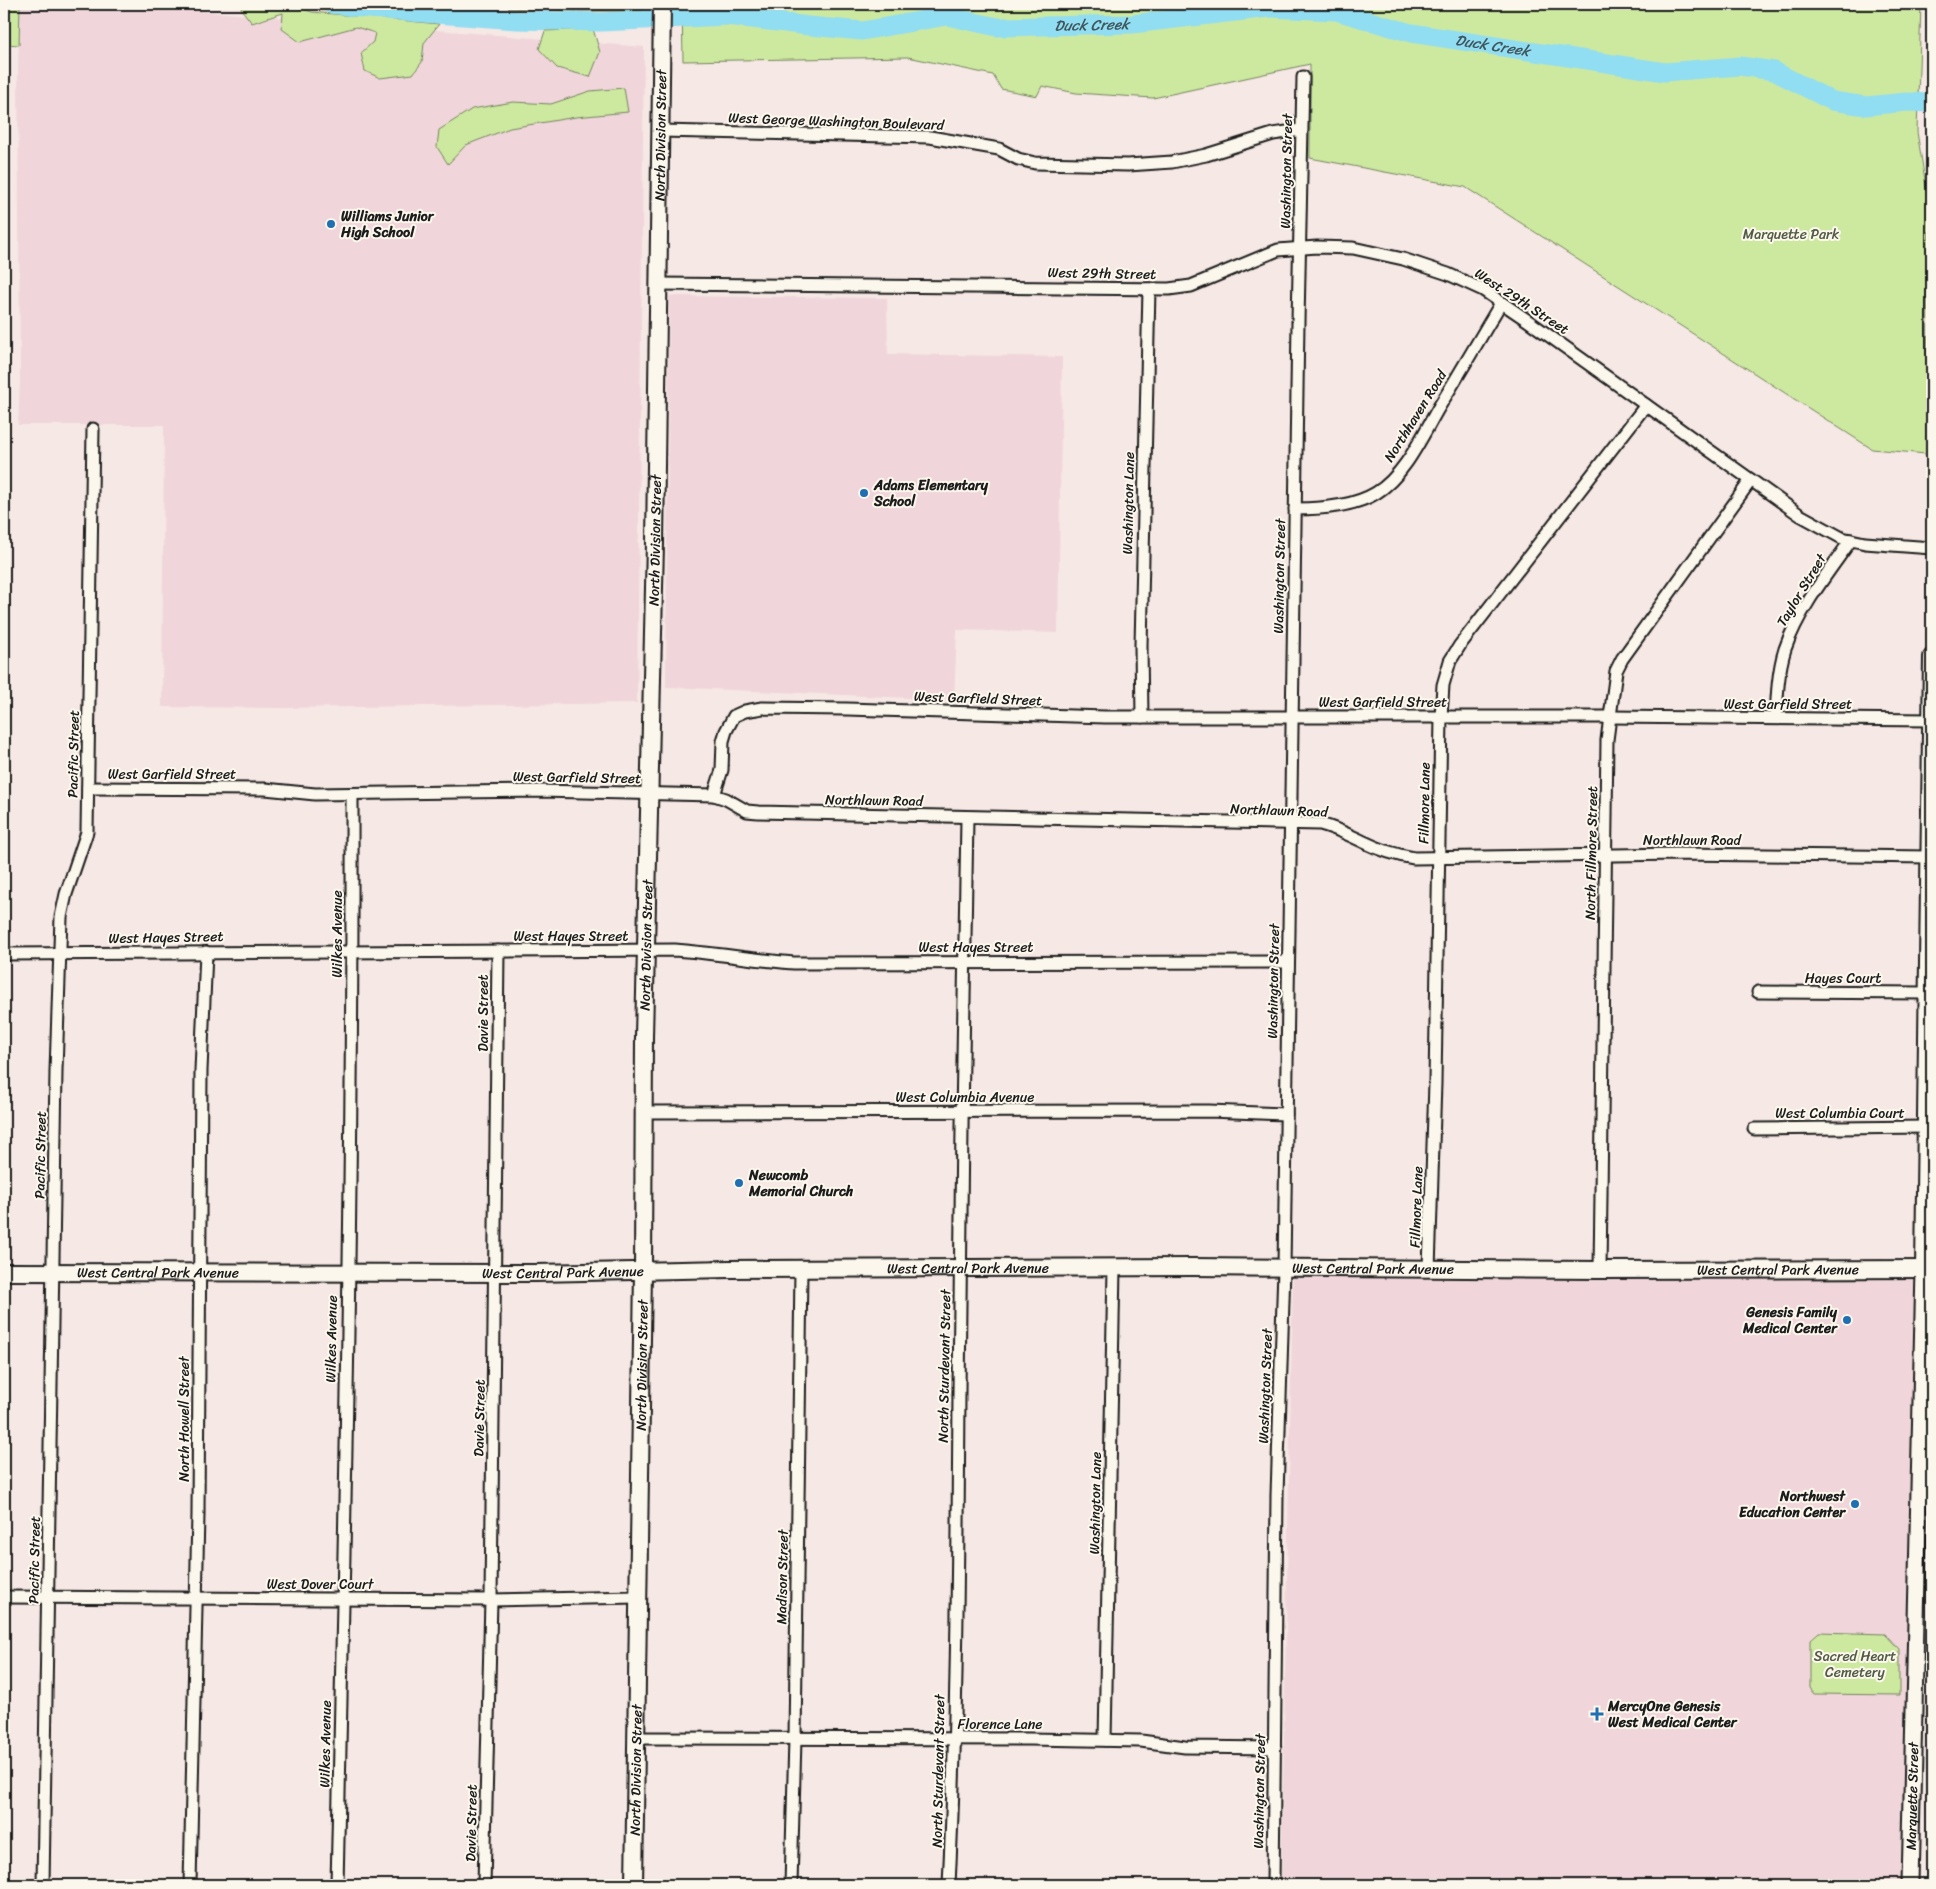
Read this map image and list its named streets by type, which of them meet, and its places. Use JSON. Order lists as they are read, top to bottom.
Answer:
{
  "streets": {
    "main road": ["North Division Street", "West Central Park Avenue", "Marquette Street"],
    "street": [
      "West George Washington Boulevard",
      "Washington Street",
      "West 29th Street",
      "Northhaven Road",
      "Washington Lane",
      "Taylor Street",
      "West Garfield Street",
      "Pacific Street",
      "Northlawn Road",
      "Fillmore Lane",
      "North Fillmore Street",
      "Wilkes Avenue",
      "West Hayes Street",
      "Hayes Court",
      "Davie Street",
      "West Columbia Avenue",
      "West Columbia Court",
      "North Sturdevant Street",
      "North Howell Street",
      "Madison Street",
      "West Dover Court",
      "Florence Lane"
    ]
  },
  "crossings": [
    ["West George Washington Boulevard", "North Division Street"],
    ["West George Washington Boulevard", "Washington Street"],
    ["North Division Street", "West 29th Street"],
    ["North Division Street", "West Garfield Street"],
    ["North Division Street", "West Hayes Street"],
    ["North Division Street", "West Columbia Avenue"],
    ["North Division Street", "West Central Park Avenue"],
    ["North Division Street", "West Dover Court"],
    ["North Division Street", "Florence Lane"],
    ["Washington Street", "West 29th Street"],
    ["Washington Street", "Northhaven Road"],
    ["Washington Street", "West Garfield Street"],
    ["Washington Street", "Northlawn Road"],
    ["Washington Street", "West Hayes Street"],
    ["Washington Street", "West Columbia Avenue"],
    ["Washington Street", "West Central Park Avenue"],
    ["Washington Street", "Florence Lane"],
    ["West 29th Street", "Northhaven Road"],
    ["West 29th Street", "Washington Lane"],
    ["West 29th Street", "Taylor Street"],
    ["West 29th Street", "Fillmore Lane"],
    ["West 29th Street", "North Fillmore Street"],
    ["Washington Lane", "West Garfield Street"],
    ["Washington Lane", "West Central Park Avenue"],
    ["Washington Lane", "Florence Lane"],
    ["Taylor Street", "West Garfield Street"],
    ["West Garfield Street", "Pacific Street"],
    ["West Garfield Street", "Northlawn Road"],
    ["West Garfield Street", "Fillmore Lane"],
    ["West Garfield Street", "North Fillmore Street"],
    ["West Garfield Street", "Wilkes Avenue"],
    ["West Garfield Street", "Marquette Street"],
    ["Pacific Street", "West Hayes Street"],
    ["Pacific Street", "West Central Park Avenue"],
    ["Pacific Street", "West Dover Court"],
    ["Northlawn Road", "Fillmore Lane"],
    ["Northlawn Road", "North Fillmore Street"],
    ["Northlawn Road", "North Sturdevant Street"],
    ["Northlawn Road", "Marquette Street"],
    ["Fillmore Lane", "West Central Park Avenue"],
    ["North Fillmore Street", "West Central Park Avenue"],
    ["Wilkes Avenue", "West Hayes Street"],
    ["Wilkes Avenue", "West Central Park Avenue"],
    ["Wilkes Avenue", "West Dover Court"],
    ["West Hayes Street", "Davie Street"],
    ["West Hayes Street", "North Sturdevant Street"],
    ["West Hayes Street", "North Howell Street"],
    ["Hayes Court", "Marquette Street"],
    ["Davie Street", "West Central Park Avenue"],
    ["Davie Street", "West Dover Court"],
    ["West Columbia Avenue", "North Sturdevant Street"],
    ["West Columbia Court", "Marquette Street"],
    ["West Central Park Avenue", "North Sturdevant Street"],
    ["West Central Park Avenue", "North Howell Street"],
    ["West Central Park Avenue", "Madison Street"],
    ["West Central Park Avenue", "Marquette Street"],
    ["North Sturdevant Street", "Florence Lane"],
    ["North Howell Street", "West Dover Court"],
    ["Madison Street", "Florence Lane"]
  ],
  "water": ["Duck Creek"],
  "parks": ["Marquette Park", "Sacred Heart Cemetery"],
  "places": {
    "other": [
      "Williams Junior High School",
      "Adams Elementary School",
      "Newcomb Memorial Church",
      "Genesis Family Medical Center",
      "Northwest Education Center"
    ],
    "health": ["MercyOne Genesis West Medical Center"]
  }
}
